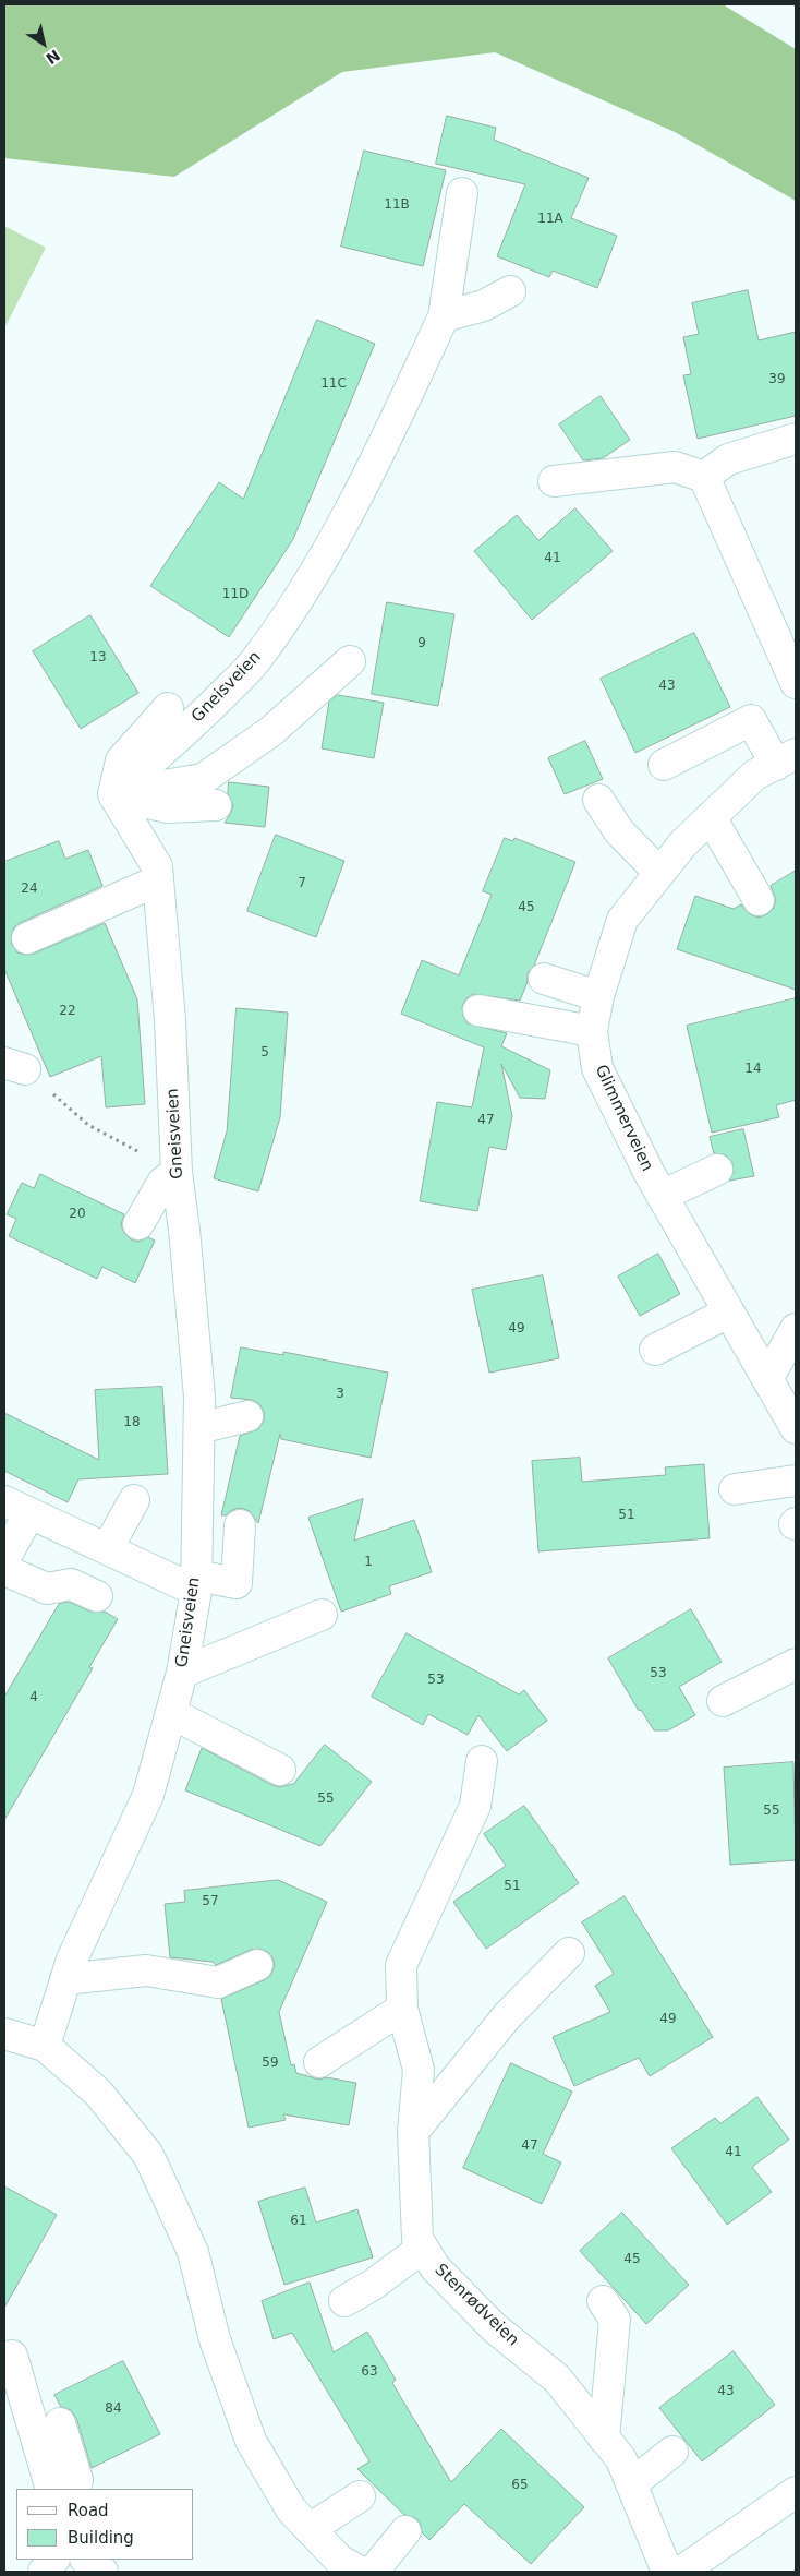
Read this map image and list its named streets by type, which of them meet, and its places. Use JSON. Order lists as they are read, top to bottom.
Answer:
{
  "streets": {
    "street": ["Gneisveien", "Glimmerveien", "Stenrødveien"]
  },
  "house_numbers": [
    "11B",
    "11A",
    "39",
    "11C",
    "41",
    "11D",
    "9",
    "13",
    "43",
    "7",
    "24",
    "45",
    "22",
    "5",
    "14",
    "47",
    "20",
    "49",
    "3",
    "18",
    "51",
    "1",
    "53",
    "53",
    "4",
    "55",
    "55",
    "51",
    "57",
    "49",
    "59",
    "47",
    "41",
    "61",
    "45",
    "63",
    "43",
    "84",
    "65"
  ],
  "legend": ["Road", "Building"],
  "north": "bottom right"
}
